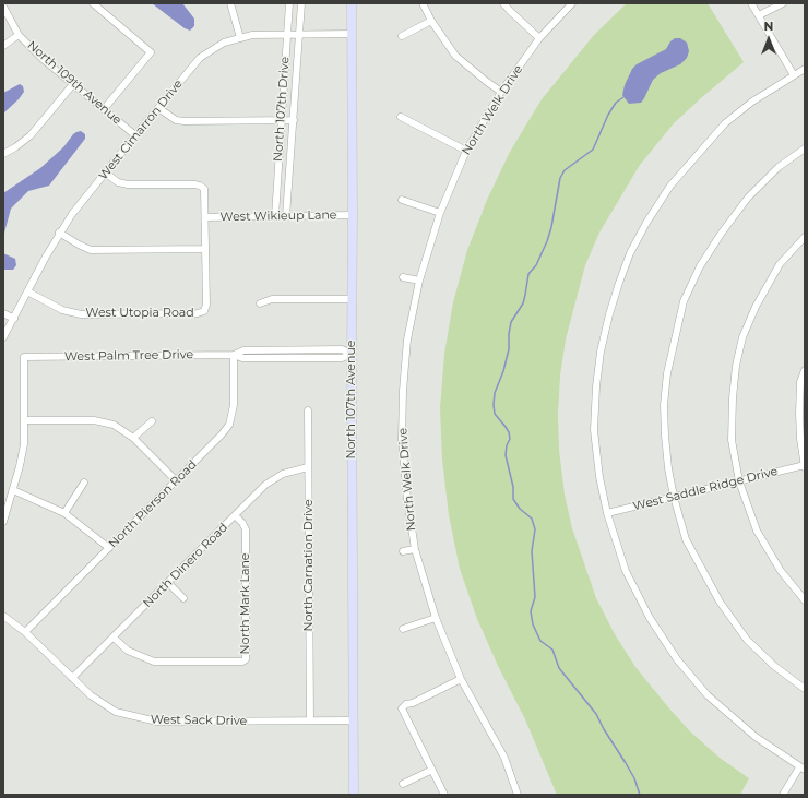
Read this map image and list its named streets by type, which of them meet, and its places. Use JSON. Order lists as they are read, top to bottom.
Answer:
{
  "streets": {
    "main road": ["North 107th Avenue"],
    "street": [
      "North 109th Avenue",
      "North 107th Drive",
      "North Welk Drive",
      "West Cimarron Drive",
      "West Wikieup Lane",
      "West Utopia Road",
      "West Palm Tree Drive",
      "West Saddle Ridge Drive",
      "North Pierson Road",
      "North Dinero Road",
      "North Carnation Drive",
      "North Mark Lane",
      "West Sack Drive"
    ]
  },
  "crossings": [
    ["North 109th Avenue", "West Cimarron Drive"],
    ["North 107th Drive", "West Cimarron Drive"],
    ["North 107th Drive", "West Wikieup Lane"],
    ["West Cimarron Drive", "West Utopia Road"],
    ["West Cimarron Drive", "North 107th Avenue"],
    ["West Wikieup Lane", "North 107th Avenue"],
    ["West Palm Tree Drive", "North 107th Avenue"],
    ["West Palm Tree Drive", "North Pierson Road"],
    ["North 107th Avenue", "West Sack Drive"],
    ["North Pierson Road", "West Sack Drive"],
    ["North Dinero Road", "North Carnation Drive"],
    ["North Dinero Road", "North Mark Lane"],
    ["North Dinero Road", "West Sack Drive"],
    ["North Carnation Drive", "West Sack Drive"]
  ],
  "north": "top"
}
